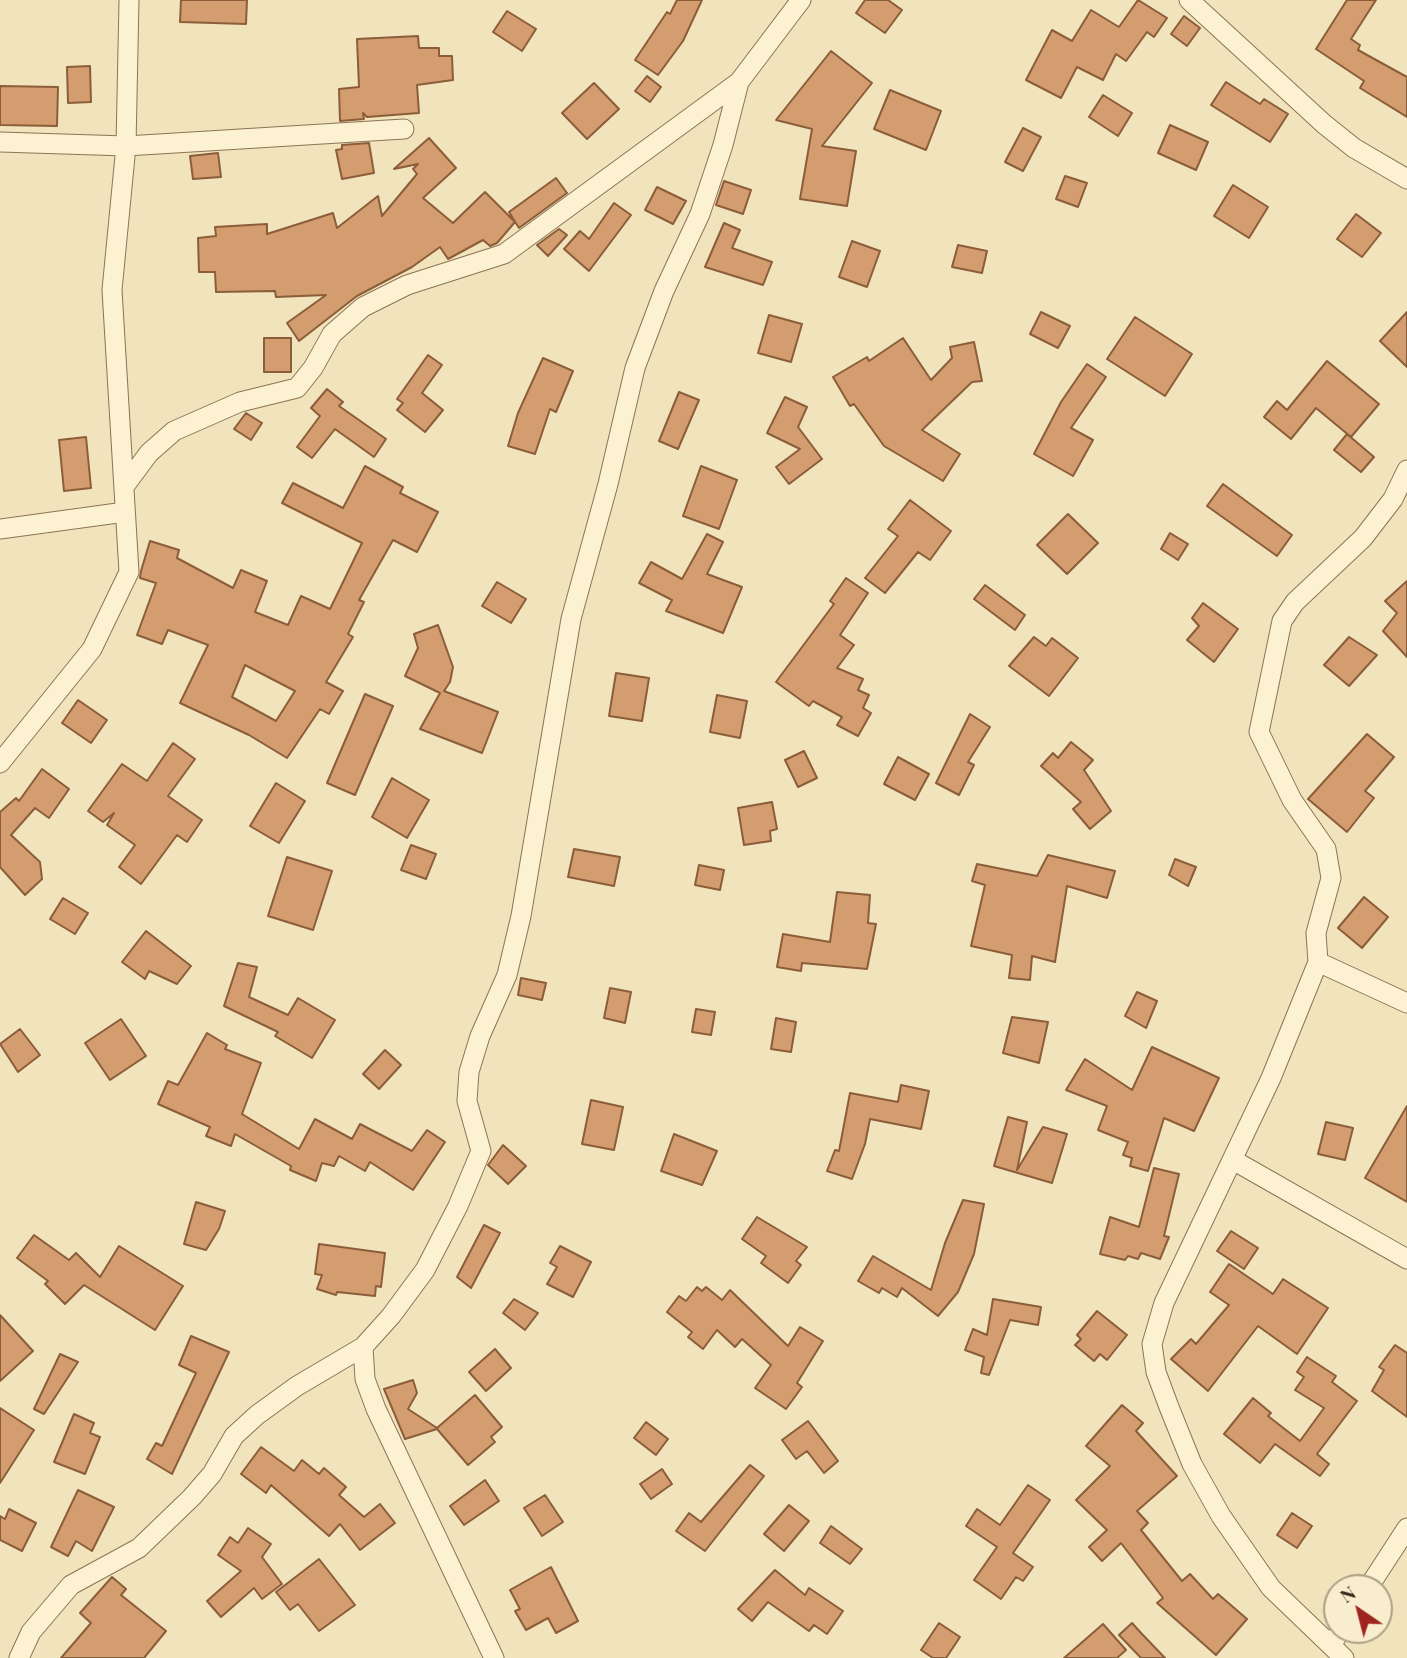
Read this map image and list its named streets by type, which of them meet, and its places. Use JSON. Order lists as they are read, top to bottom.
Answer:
{
  "north": "top left"
}
